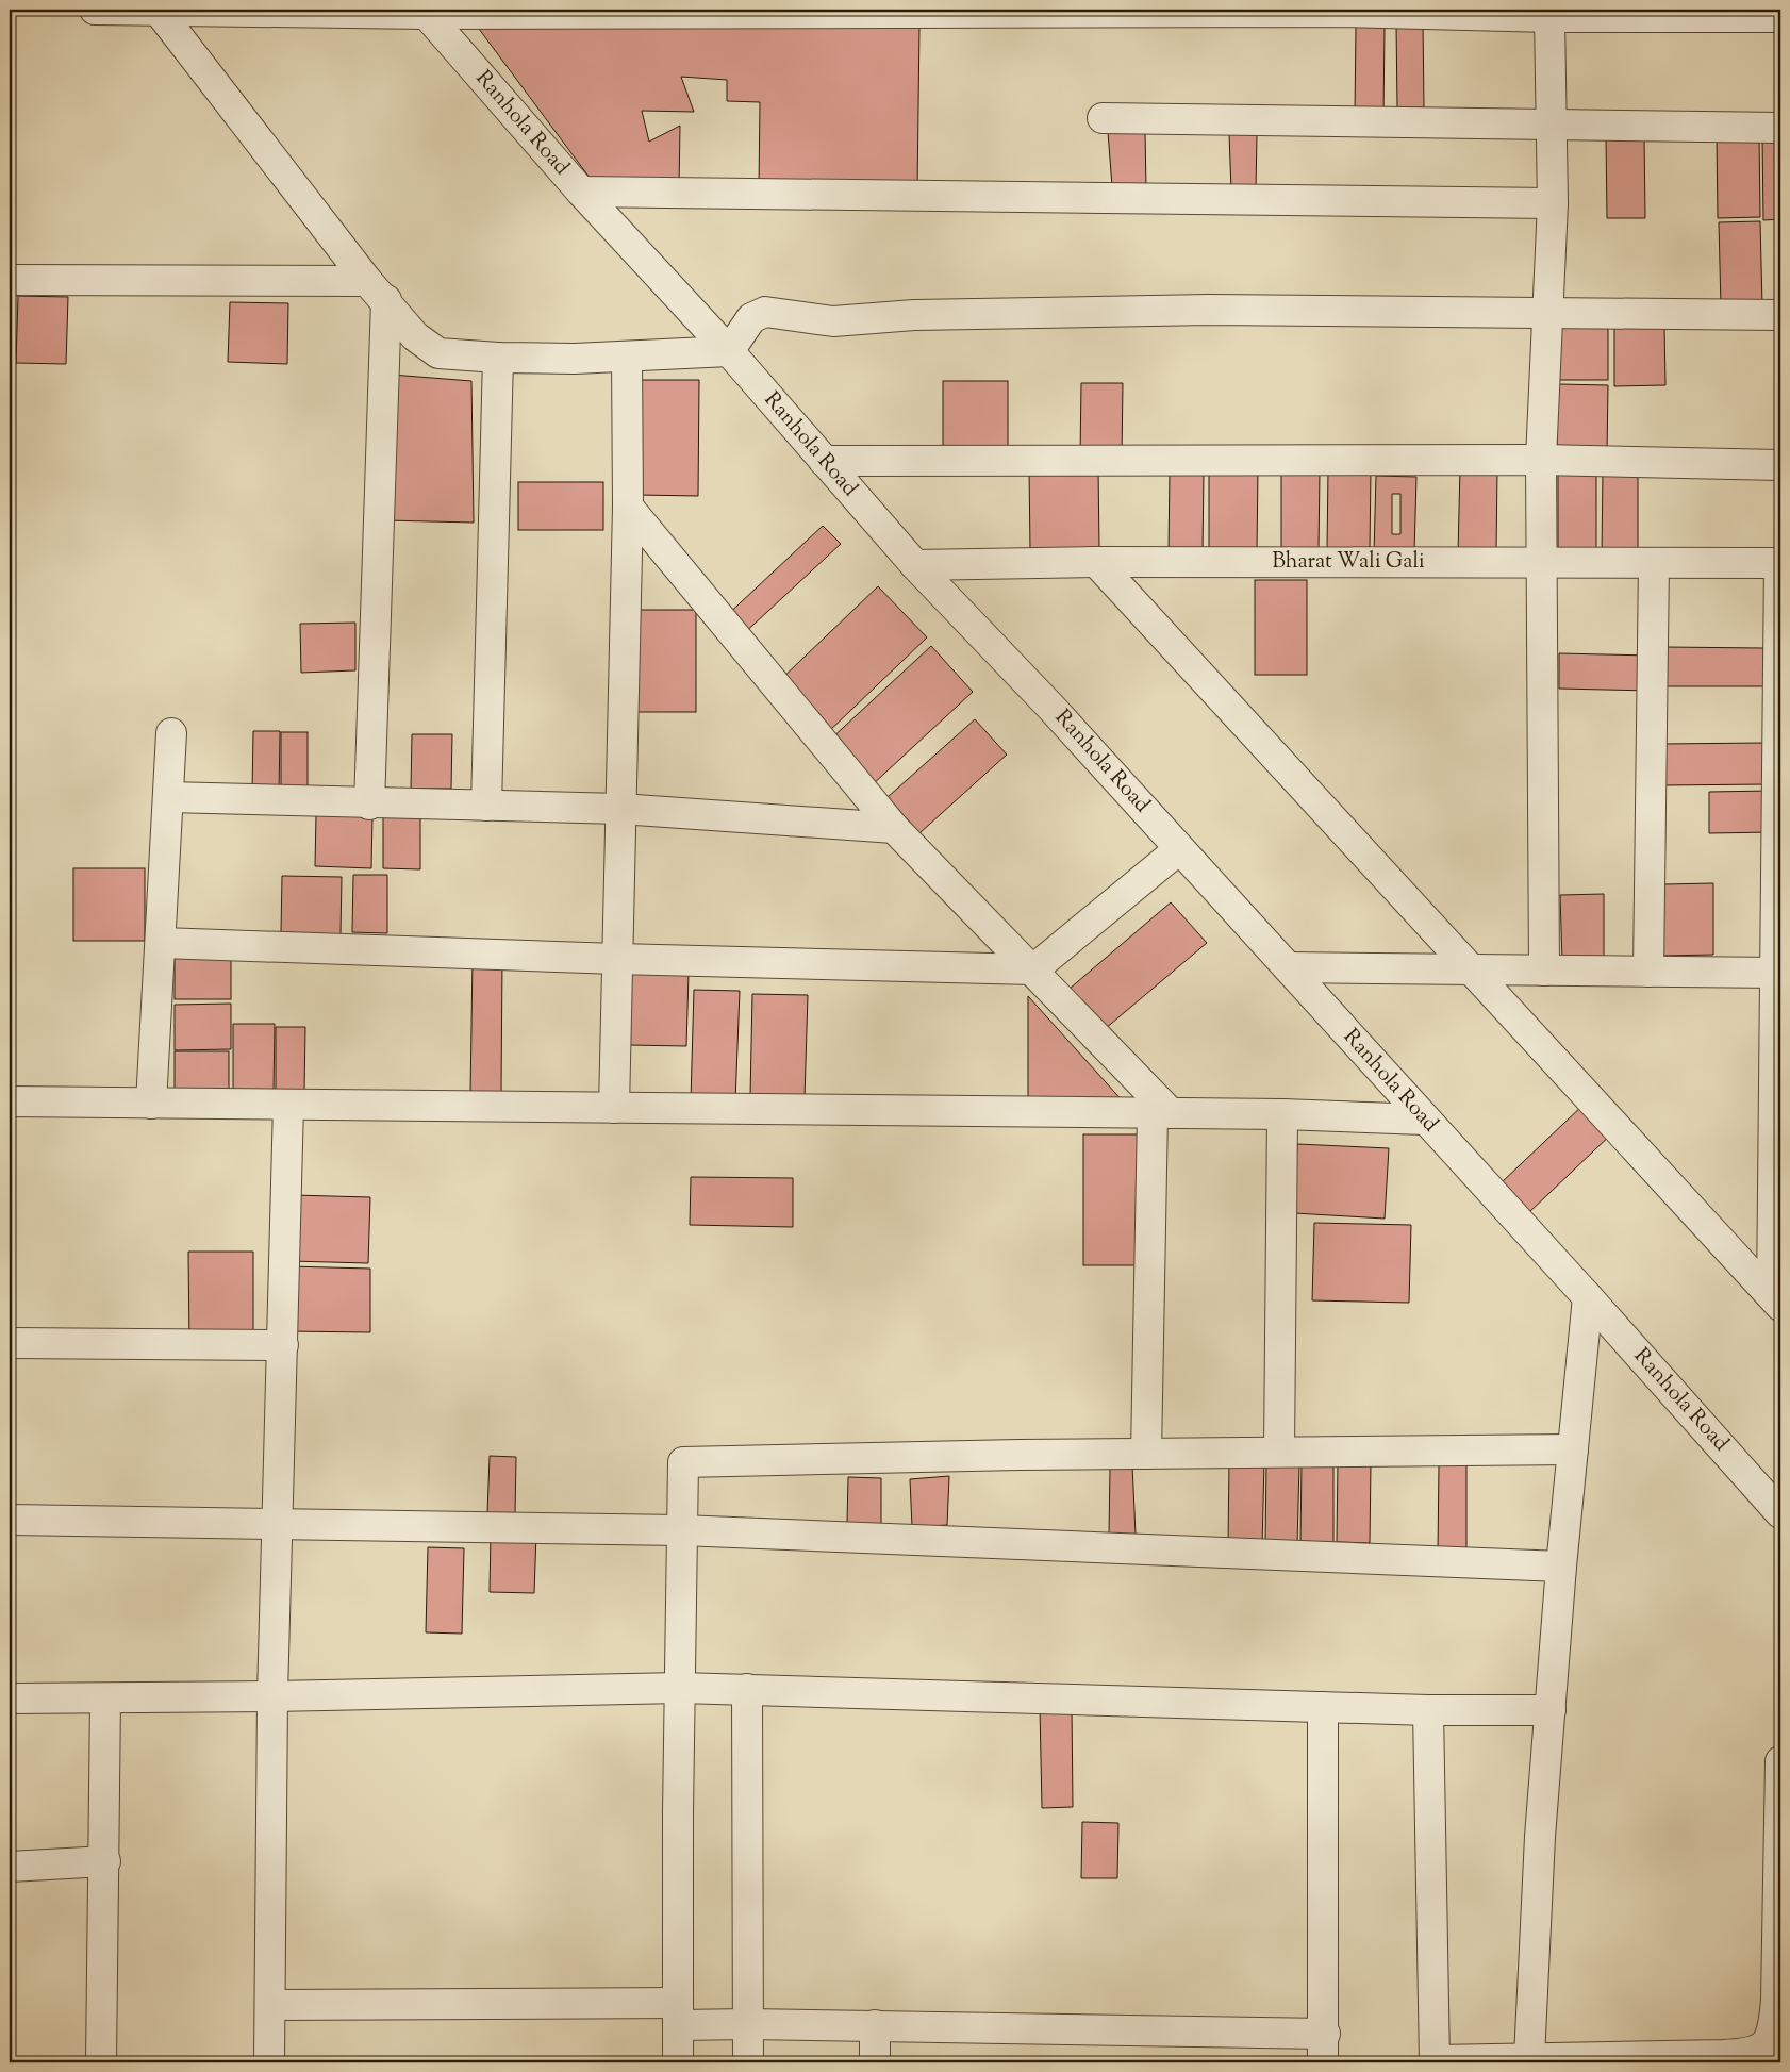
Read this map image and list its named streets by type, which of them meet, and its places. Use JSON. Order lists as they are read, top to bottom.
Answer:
{
  "streets": {
    "street": ["Ranhola Road", "Bharat Wali Gali"]
  },
  "crossings": [
    ["Ranhola Road", "Bharat Wali Gali"]
  ]
}
